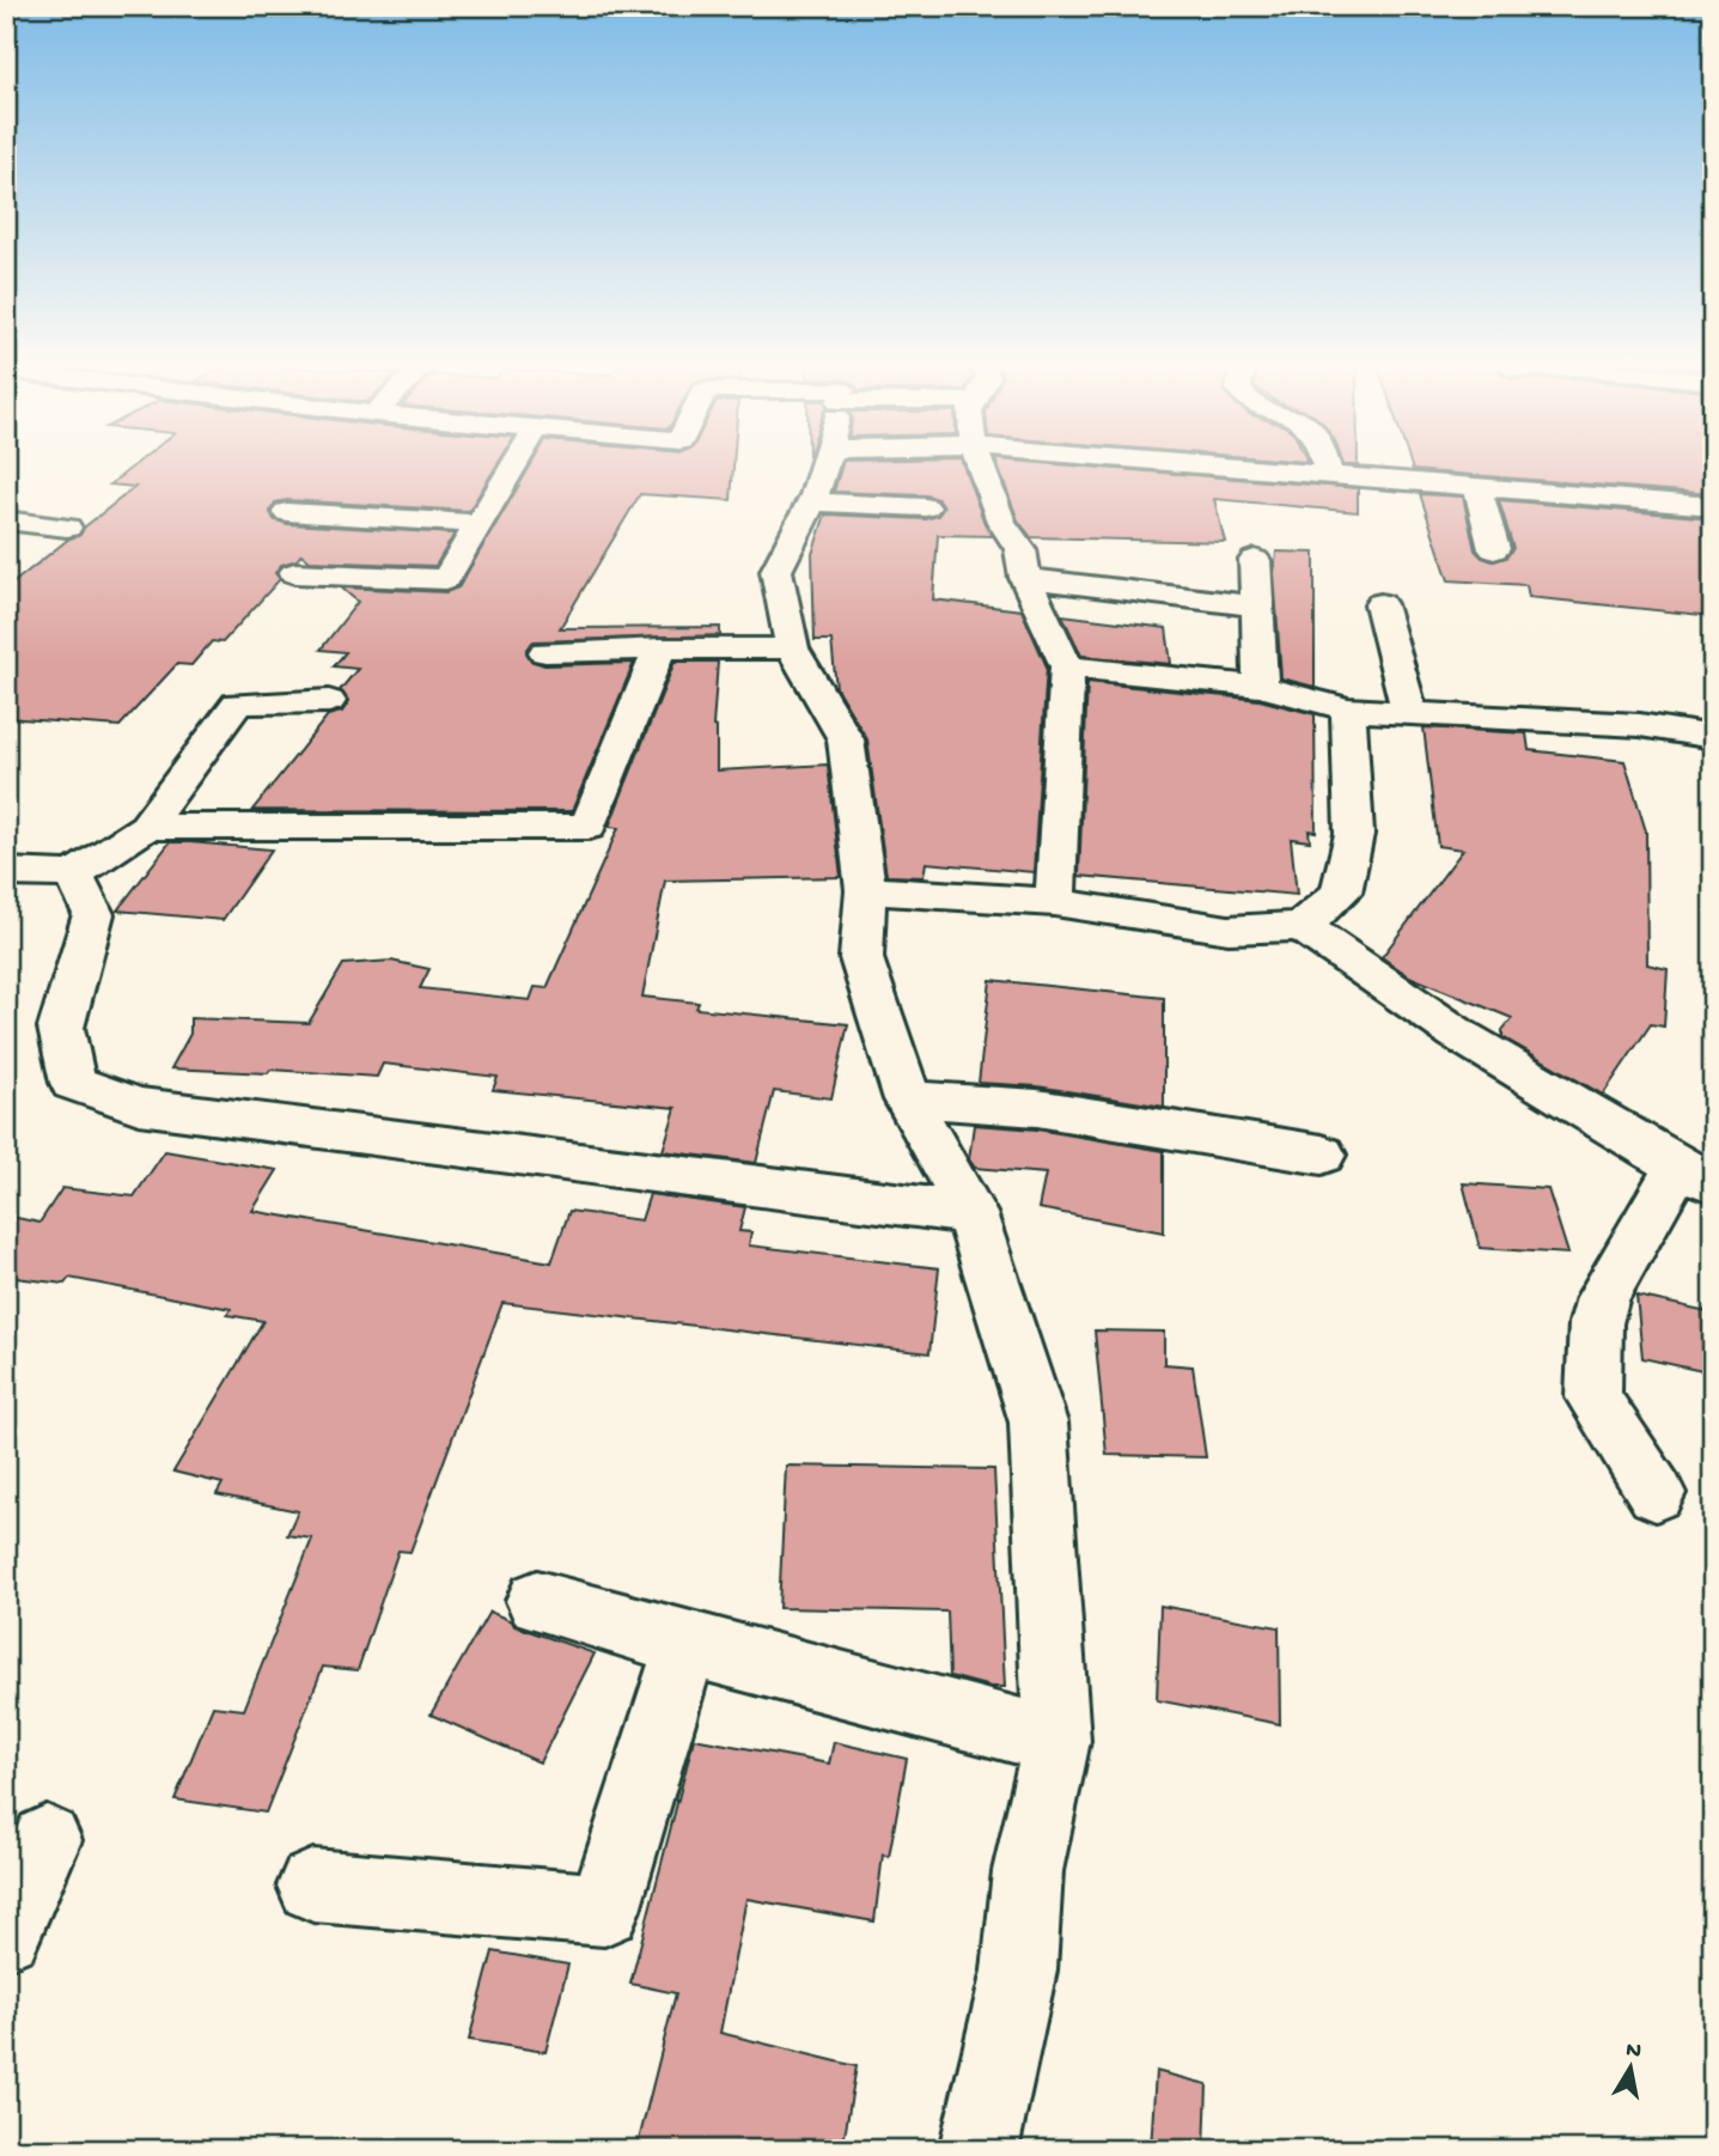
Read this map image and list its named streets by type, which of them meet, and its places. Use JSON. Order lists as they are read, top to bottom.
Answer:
{
  "north": "top"
}
